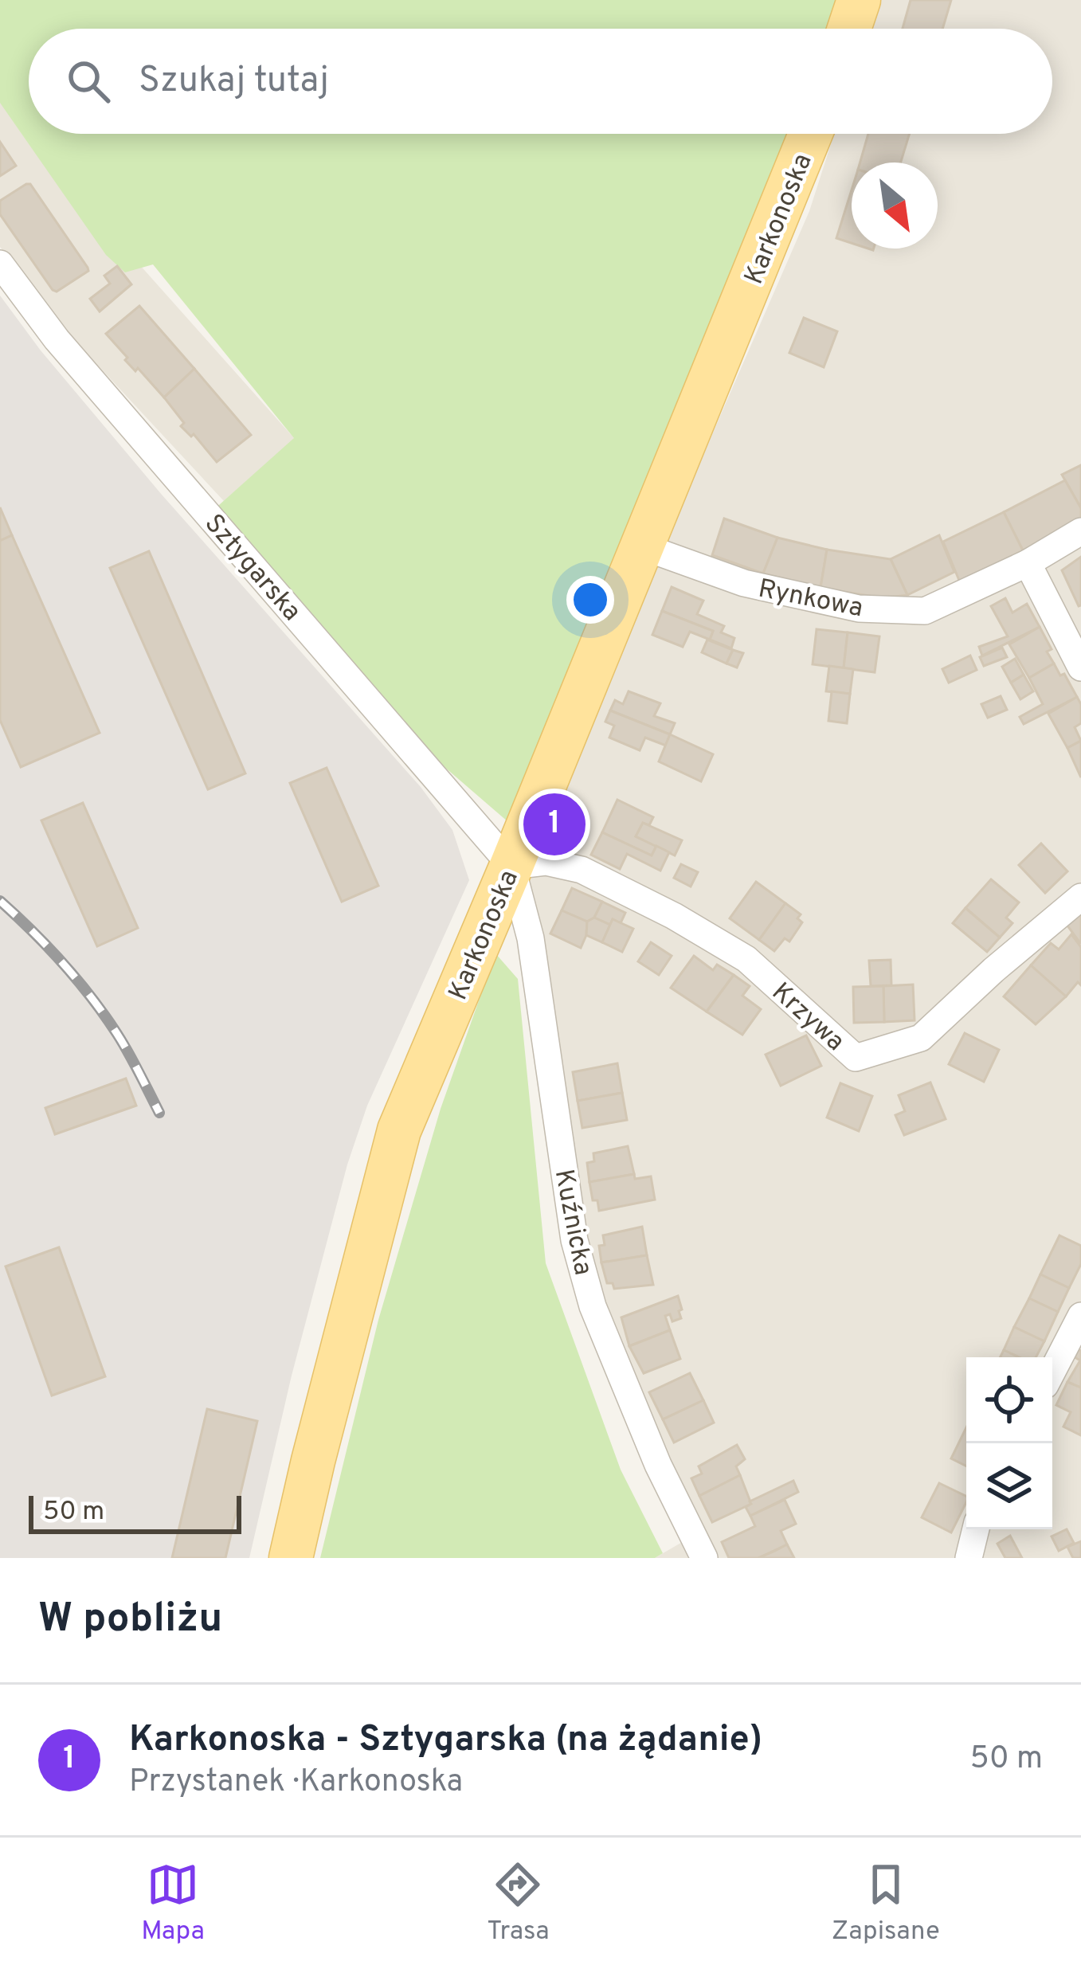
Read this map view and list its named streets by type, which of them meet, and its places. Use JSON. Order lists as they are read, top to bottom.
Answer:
{
  "streets": {
    "main road": ["Karkonoska"],
    "street": [
      "Sztygarska",
      "Rynkowa",
      "Krzywa",
      "Kuźnicka"
    ]
  },
  "crossings": [
    ["Karkonoska", "Sztygarska"],
    ["Karkonoska", "Rynkowa"],
    ["Karkonoska", "Krzywa"],
    ["Karkonoska", "Kuźnicka"],
    ["Sztygarska", "Krzywa"],
    ["Sztygarska", "Kuźnicka"],
    ["Krzywa", "Kuźnicka"]
  ],
  "scale_bar": "50 m",
  "north": "bottom right",
  "page": {
    "search": "Szukaj tutaj",
    "pins": "1",
    "scale": "50 m",
    "heading": "W pobliżu",
    "list": [
      {
        "mark": "1",
        "name": "Karkonoska - Sztygarska (na żądanie)",
        "note": "Przystanek · Karkonoska",
        "value": "50 m"
      }
    ],
    "nav": ["Mapa", "Trasa", "Zapisane"]
  }
}
